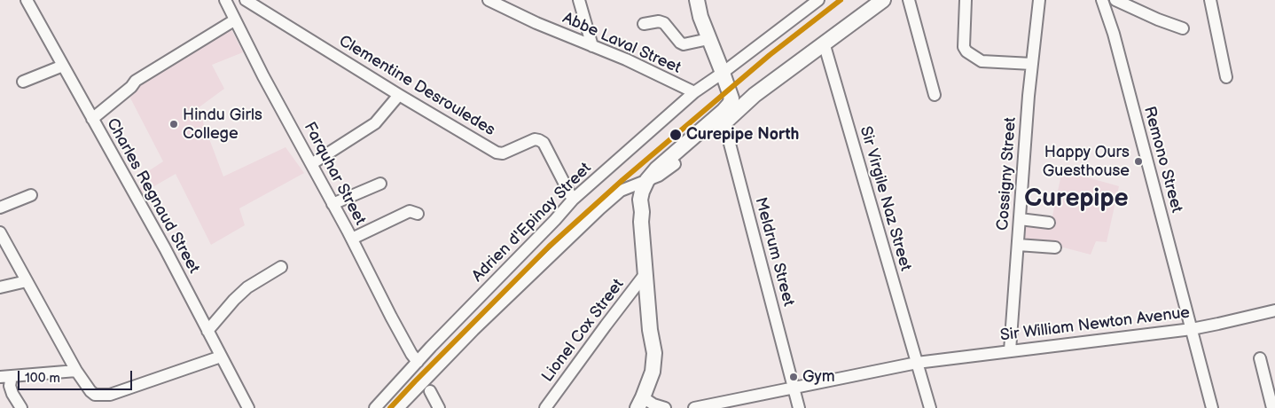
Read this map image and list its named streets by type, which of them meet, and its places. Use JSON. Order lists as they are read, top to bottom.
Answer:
{
  "streets": {
    "street": [
      "Abbe Laval Street",
      "Clementine Desrouledes",
      "Remono Street",
      "Farquhar Street",
      "Cossigny Street",
      "Charles Regnaud Street",
      "Sir Virgile Naz Street",
      "Adrien d'Epinay Street",
      "Meldrum Street",
      "Sir William Newton Avenue",
      "Lionel Cox Street"
    ]
  },
  "crossings": [
    ["Abbe Laval Street", "Adrien d'Epinay Street"],
    ["Clementine Desrouledes", "Adrien d'Epinay Street"],
    ["Remono Street", "Sir William Newton Avenue"],
    ["Farquhar Street", "Adrien d'Epinay Street"],
    ["Cossigny Street", "Sir William Newton Avenue"],
    ["Sir Virgile Naz Street", "Sir William Newton Avenue"],
    ["Meldrum Street", "Sir William Newton Avenue"]
  ],
  "districts": ["Curepipe"],
  "places": [
    "Hindu Girls College",
    "Curepipe North",
    "Happy Ours Guesthouse",
    "Gym"
  ],
  "scale_bar": "100 m"
}
